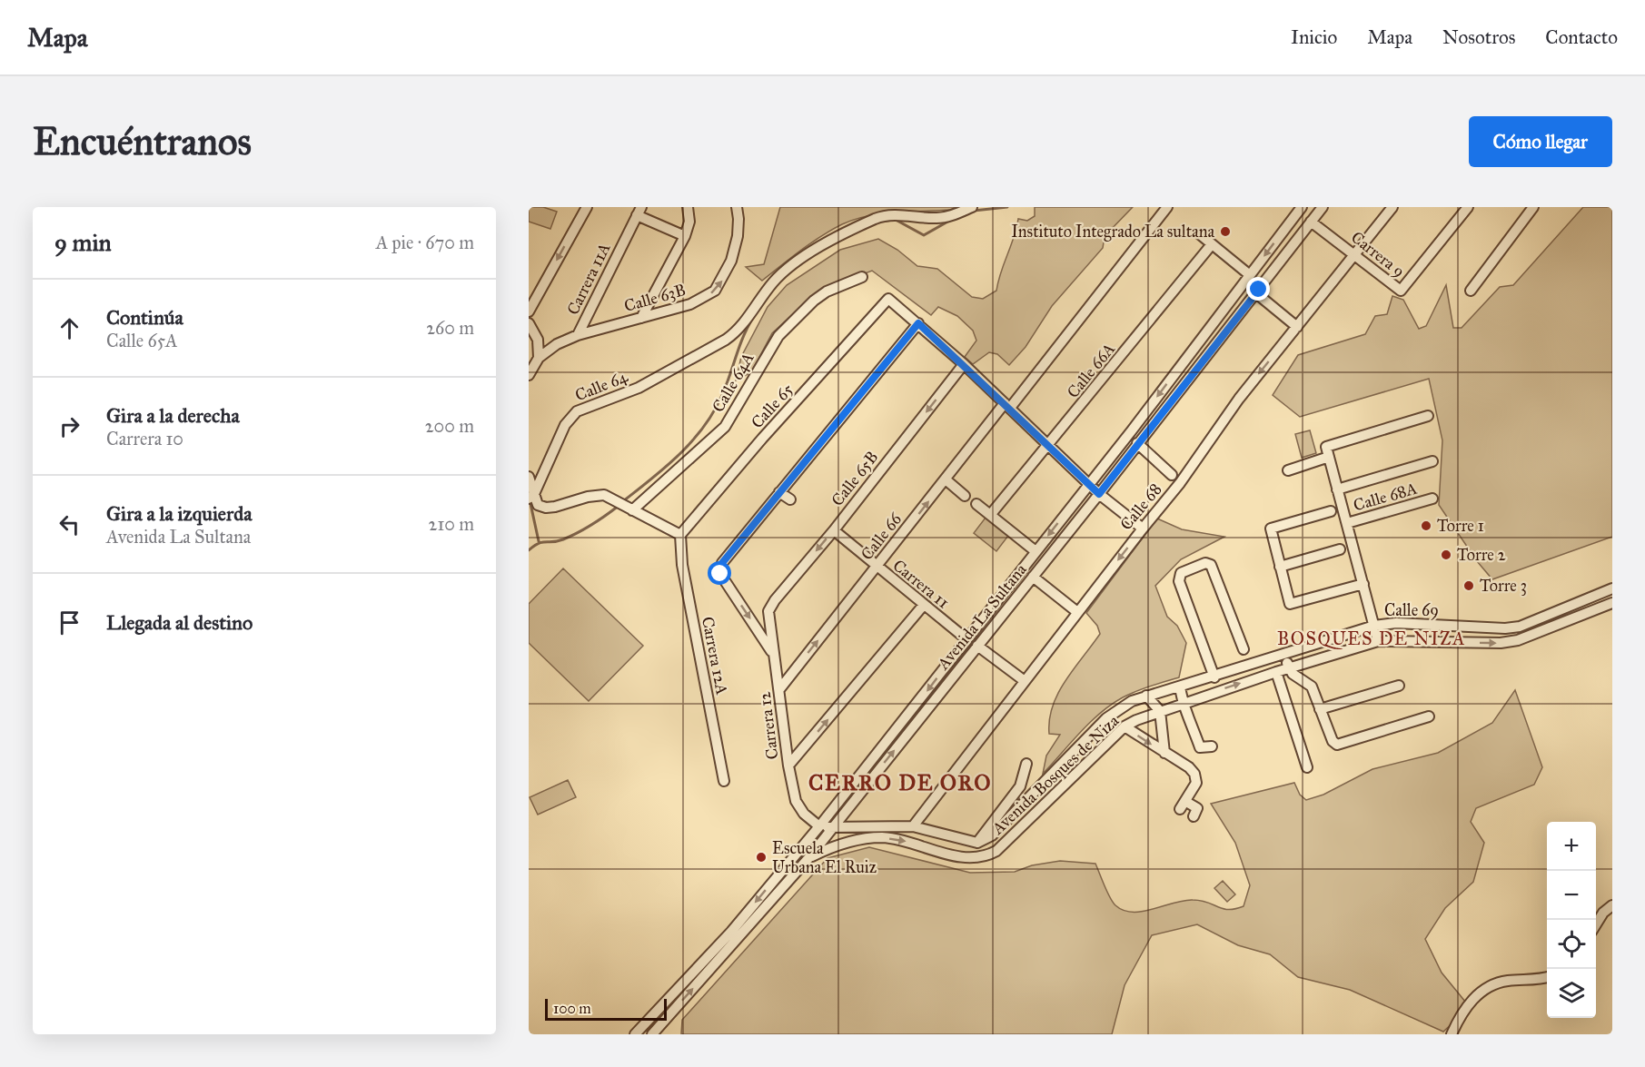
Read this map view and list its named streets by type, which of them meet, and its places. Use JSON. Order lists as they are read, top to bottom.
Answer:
{
  "streets": {
    "street": [
      "Carrera 9",
      "Carrera 11A",
      "Calle 63B",
      "Calle 66A",
      "Calle 64A",
      "Calle 64",
      "Calle 65",
      "Calle 65B",
      "Calle 68A",
      "Calle 68",
      "Calle 66",
      "Carrera 11",
      "Calle 69",
      "Avenida La Sultana",
      "Carrera 12A",
      "Carrera 12",
      "Avenida Bosques de Niza"
    ]
  },
  "crossings": [
    ["Carrera 9", "Calle 68"],
    ["Carrera 9", "Avenida La Sultana"],
    ["Carrera 11A", "Calle 63B"],
    ["Calle 65", "Carrera 12A"],
    ["Calle 65B", "Carrera 11"],
    ["Calle 65B", "Carrera 12"],
    ["Calle 66", "Carrera 11"],
    ["Calle 66", "Carrera 12"],
    ["Carrera 11", "Avenida La Sultana"],
    ["Calle 69", "Avenida Bosques de Niza"],
    ["Avenida La Sultana", "Carrera 12"],
    ["Avenida La Sultana", "Avenida Bosques de Niza"]
  ],
  "one_way": ["Calle 68"],
  "districts": ["BOSQUES DE NIZA", "CERRO DE ORO"],
  "places": [
    "Instituto Integrado La sultana",
    "Torre 1",
    "Torre 2",
    "Torre 3",
    "Escuela Urbana El Ruiz"
  ],
  "scale_bar": "100 m",
  "page": {
    "header": "Mapa",
    "nav": [
      "Inicio",
      "Mapa",
      "Nosotros",
      "Contacto"
    ],
    "buttons": "Cómo llegar",
    "title": "Encuéntranos",
    "heading": ["9 min", "A pie · 670 m"],
    "list": [
      ["Continúa", "Calle 65A", "260 m"],
      ["Gira a la derecha", "Carrera 10", "200 m"],
      ["Gira a la izquierda", "Avenida La Sultana", "210 m"],
      "Llegada al destino"
    ],
    "map_buttons": ["+", "−"],
    "scale": "100 m"
  }
}
